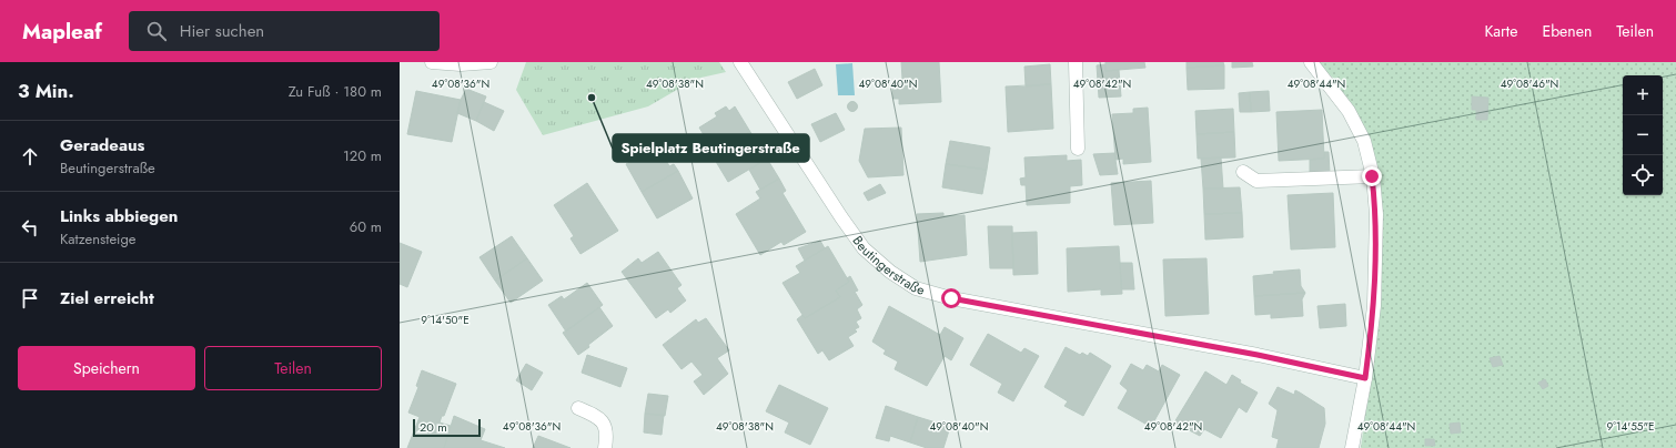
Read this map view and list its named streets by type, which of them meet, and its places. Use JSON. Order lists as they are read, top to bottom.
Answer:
{
  "streets": {
    "street": ["Beutingerstraße"]
  },
  "places": ["Spielplatz Beutingerstraße"],
  "scale_bar": "20 m",
  "page": {
    "header": "Mapleaf",
    "search": "Hier suchen",
    "nav": ["Karte", "Ebenen", "Teilen"],
    "heading": ["3 Min.", "Zu Fuß · 180 m"],
    "map_buttons": ["+", "−"],
    "list": [
      ["Geradeaus", "Beutingerstraße", "120 m"],
      ["Links abbiegen", "Katzensteige", "60 m"],
      "Ziel erreicht"
    ],
    "buttons": ["Speichern", "Teilen"],
    "scale": "20 m"
  },
  "coordinates": [
    "49°08'36\"N",
    "49°08'38\"N",
    "49°08'40\"N",
    "49°08'42\"N",
    "49°08'44\"N",
    "49°08'46\"N",
    "9°14'50\"E",
    "9°14'55\"E"
  ]
}
